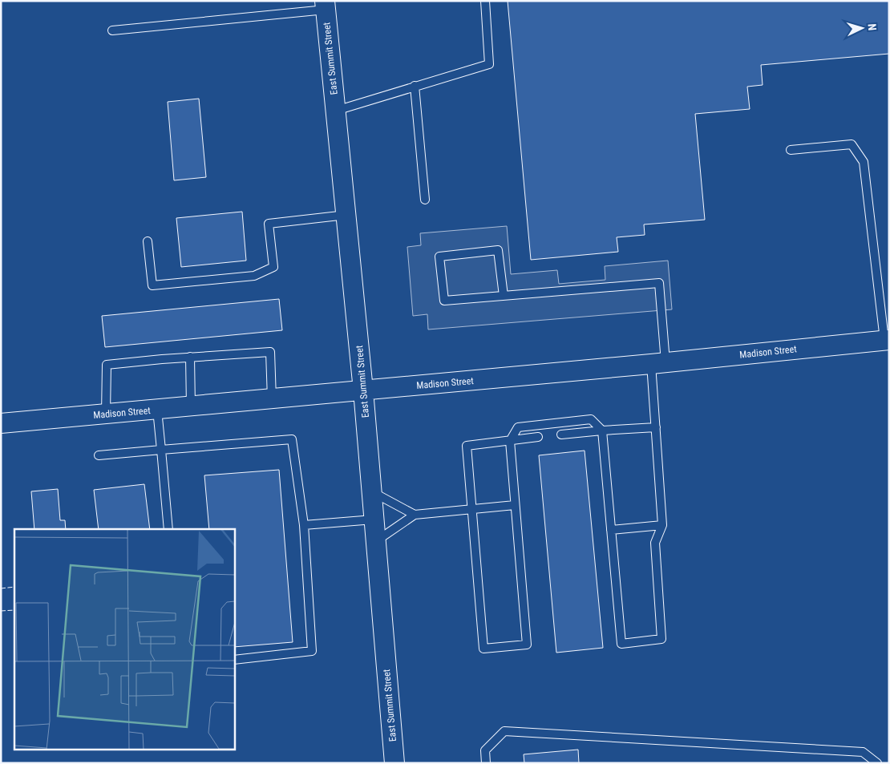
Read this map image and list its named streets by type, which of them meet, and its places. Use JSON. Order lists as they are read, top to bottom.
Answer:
{
  "streets": {
    "street": ["East Summit Street", "Madison Street"]
  },
  "crossings": [
    ["East Summit Street", "Madison Street"]
  ],
  "north": "right"
}
